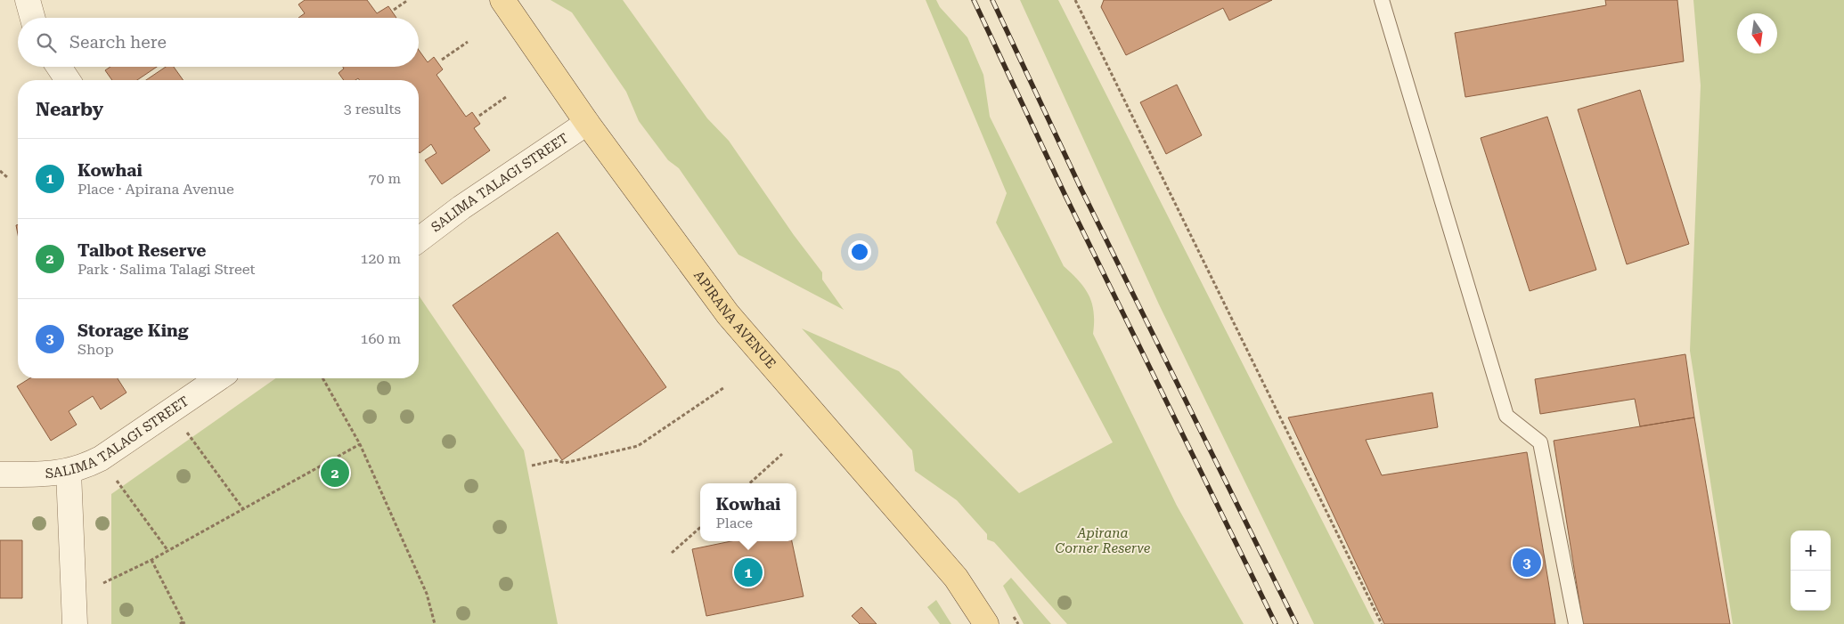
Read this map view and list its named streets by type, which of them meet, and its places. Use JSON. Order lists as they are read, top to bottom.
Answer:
{
  "streets": {
    "main road": ["APIRANA AVENUE"],
    "street": ["SALIMA TALAGI STREET"]
  },
  "crossings": [
    ["SALIMA TALAGI STREET", "APIRANA AVENUE"]
  ],
  "parks": ["Apirana Corner Reserve"],
  "north": "bottom",
  "page": {
    "search": "Search here",
    "heading": ["Nearby", "3 results"],
    "list": [
      {
        "mark": "1",
        "name": "Kowhai",
        "note": "Place · Apirana Avenue",
        "value": "70 m"
      },
      {
        "mark": "2",
        "name": "Talbot Reserve",
        "note": "Park · Salima Talagi Street",
        "value": "120 m"
      },
      {
        "mark": "3",
        "name": "Storage King",
        "note": "Shop",
        "value": "160 m"
      }
    ],
    "pins": ["2", "3", "1"],
    "popup": ["Kowhai", "Place"],
    "map_buttons": ["+", "−"]
  }
}
